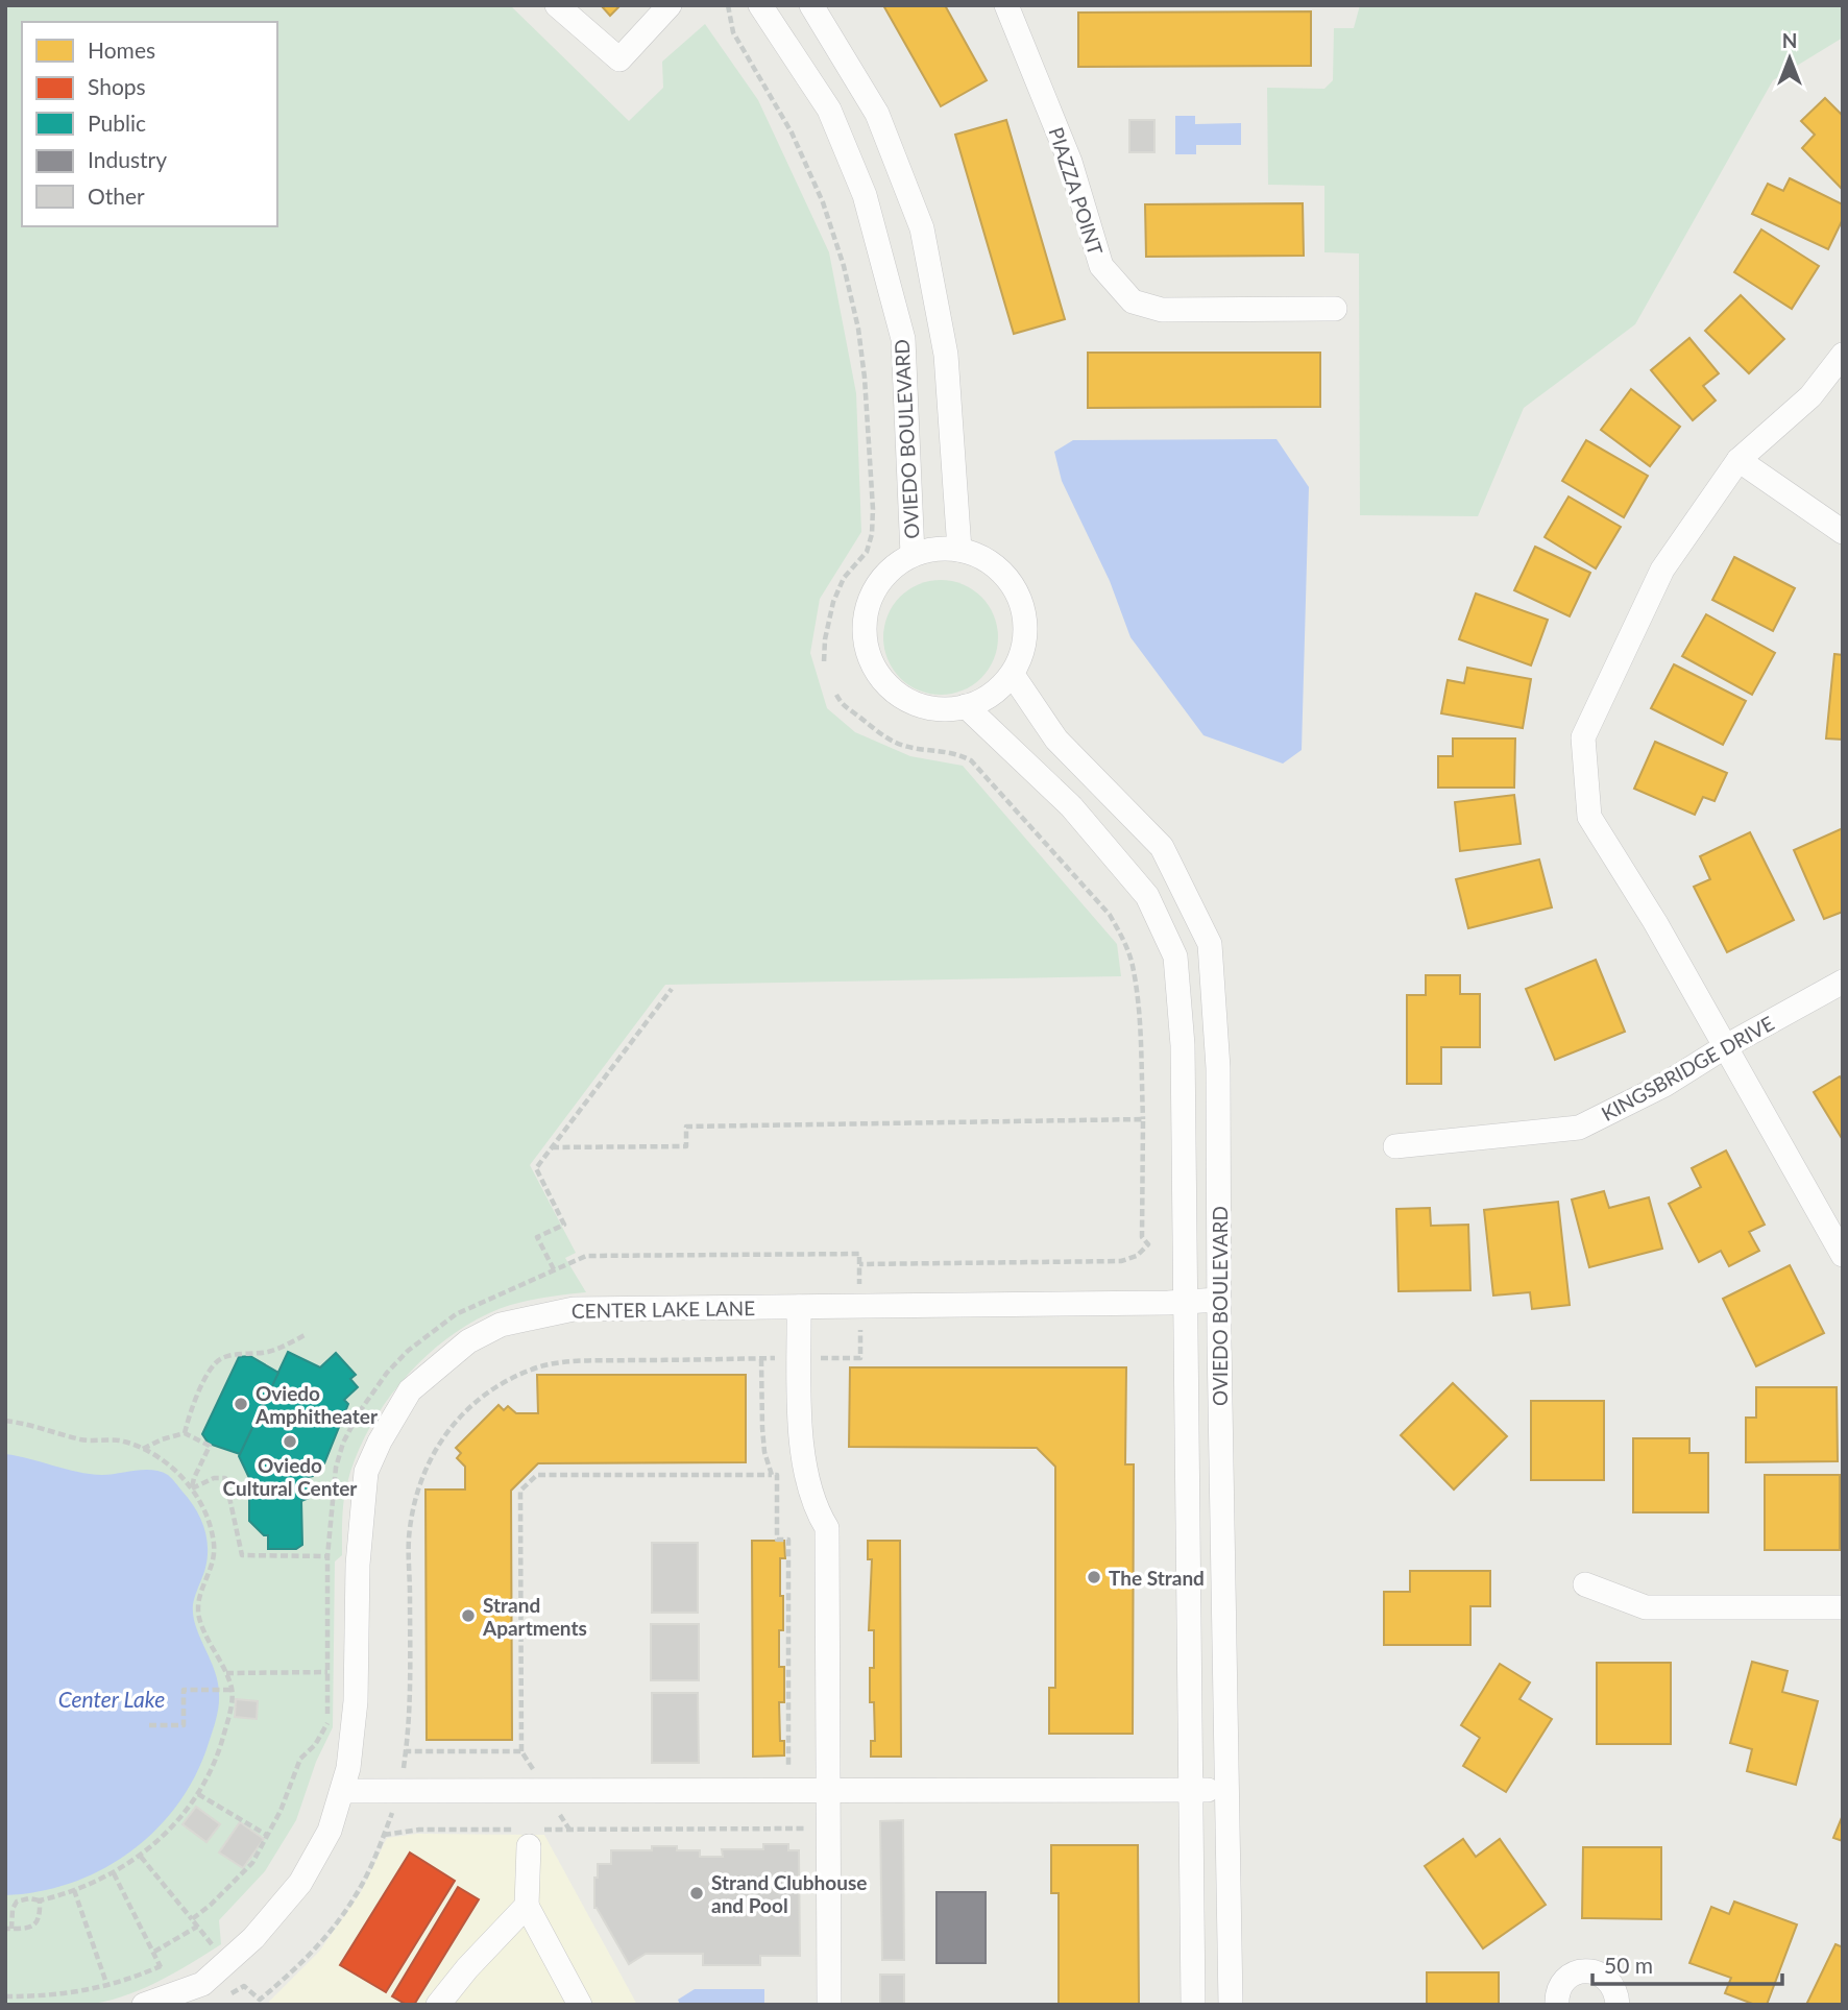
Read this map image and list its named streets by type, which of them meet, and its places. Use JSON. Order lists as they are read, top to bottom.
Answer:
{
  "streets": {
    "street": [
      "PIAZZA POINT",
      "OVIEDO BOULEVARD",
      "KINGSBRIDGE DRIVE",
      "CENTER LAKE LANE"
    ]
  },
  "crossings": [
    ["OVIEDO BOULEVARD", "CENTER LAKE LANE"]
  ],
  "water": ["Center Lake"],
  "places": [
    "Oviedo Amphitheater",
    "Oviedo Cultural Center",
    "The Strand",
    "Strand Apartments",
    "Strand Clubhouse and Pool"
  ],
  "legend": [
    "Homes",
    "Shops",
    "Public",
    "Industry",
    "Other"
  ],
  "scale_bar": "50 m",
  "north": "top"
}
